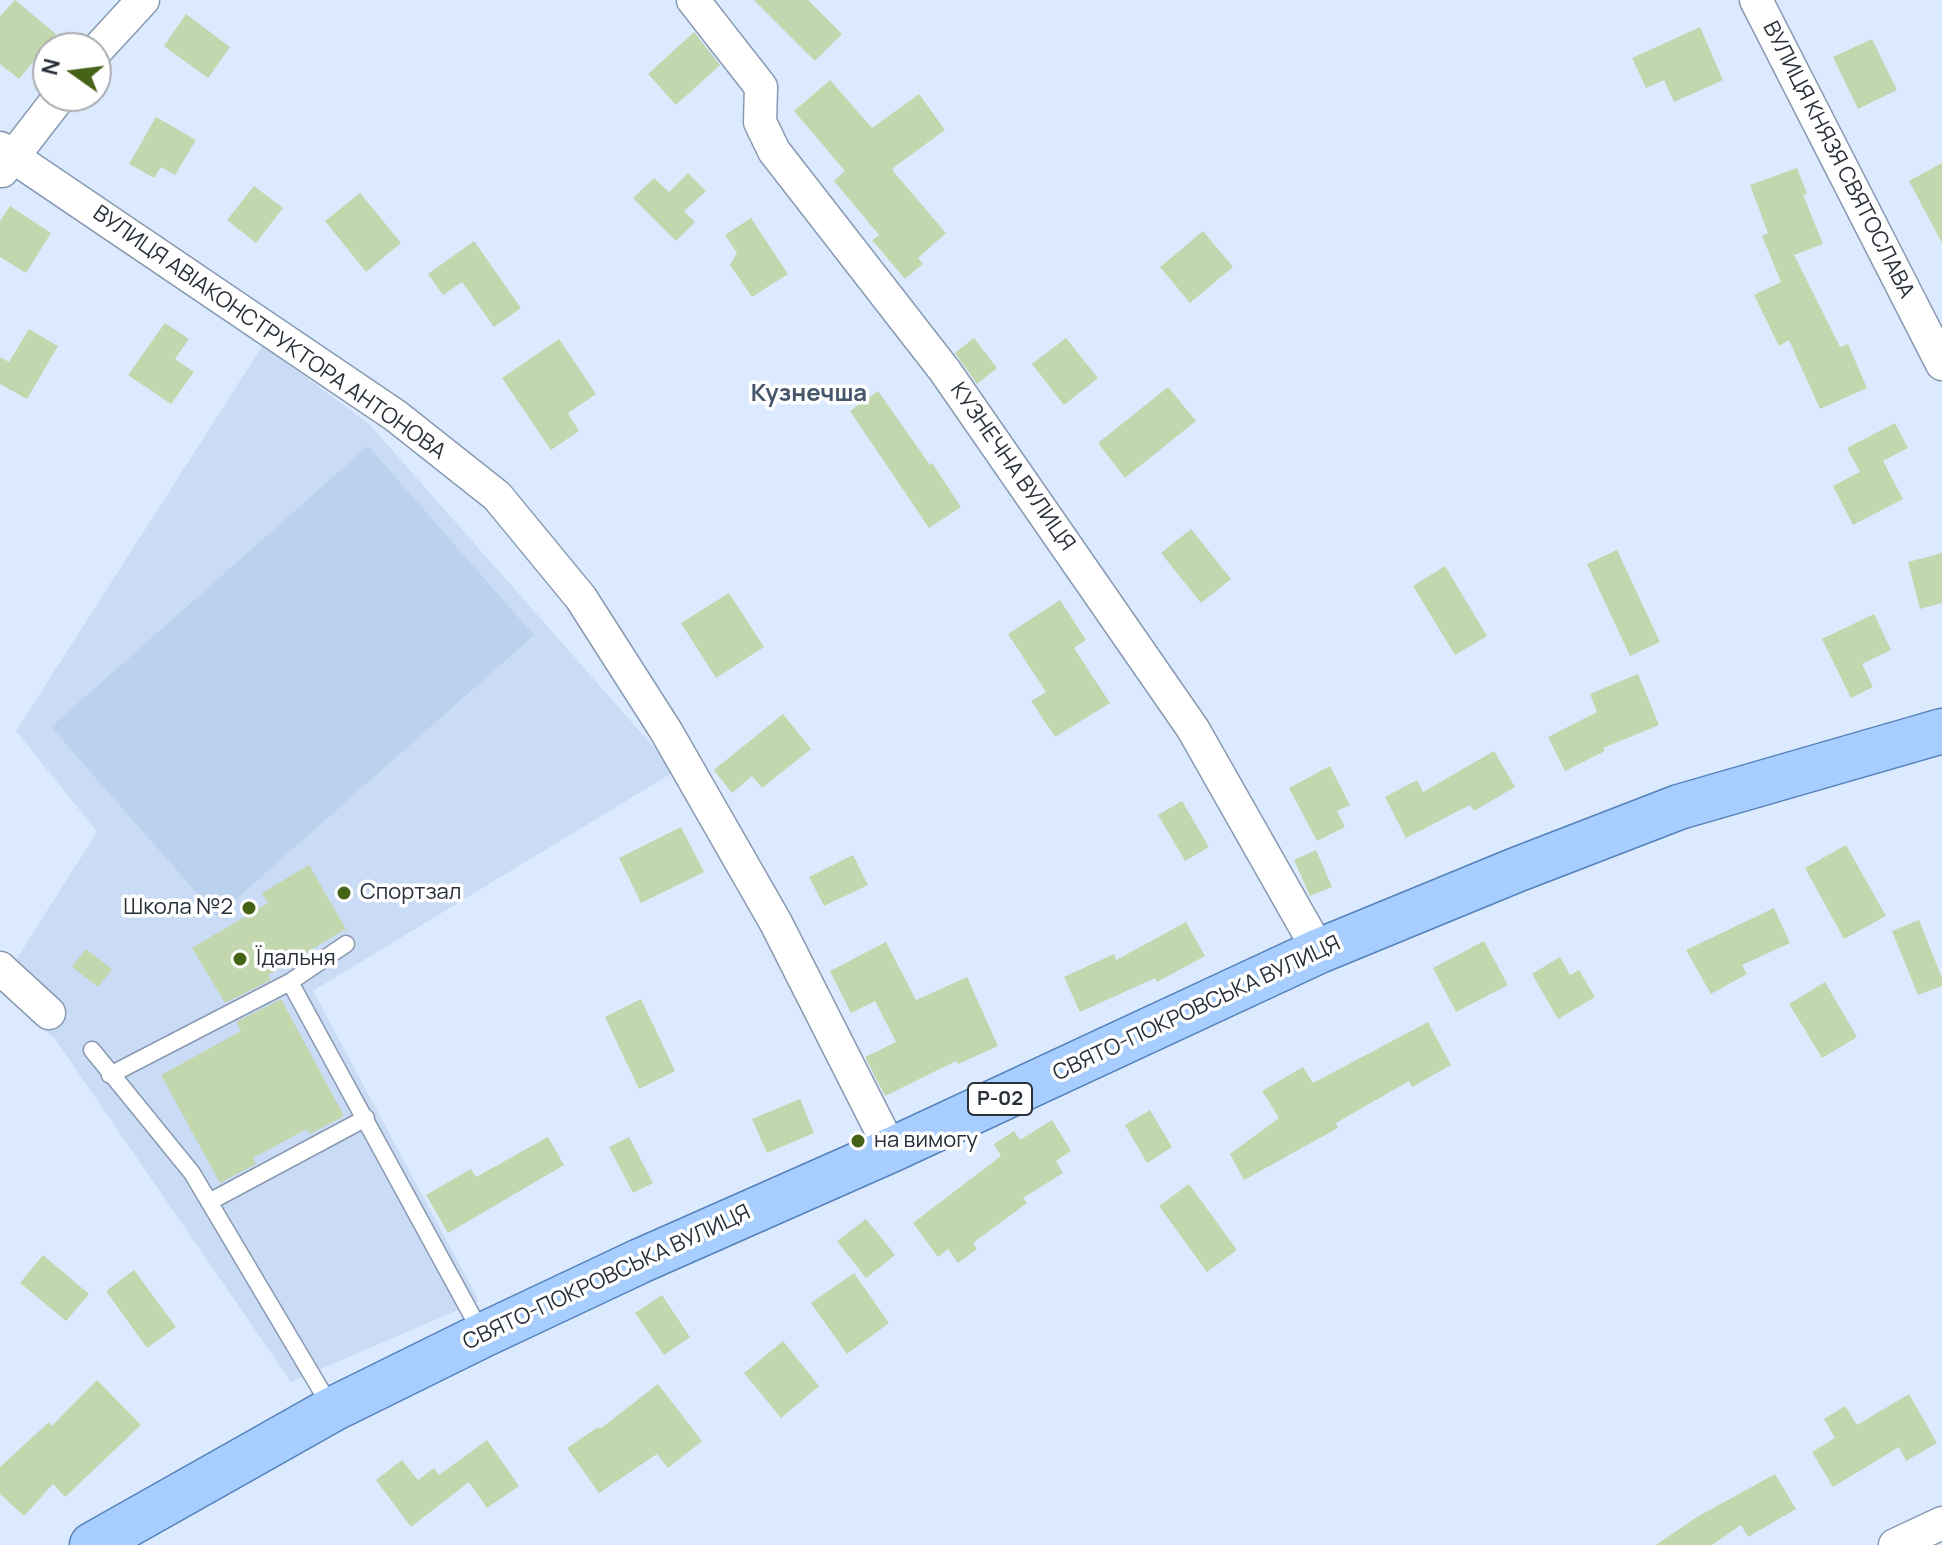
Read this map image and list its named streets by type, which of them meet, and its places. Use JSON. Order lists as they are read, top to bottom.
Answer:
{
  "streets": {
    "main road": ["СВЯТО-ПОКРОВСЬКА ВУЛИЦЯ", "Р-02"],
    "street": ["ВУЛИЦЯ КНЯЗЯ СВЯТОСЛАВА", "ВУЛИЦЯ АВІАКОНСТРУКТОРА АНТОНОВА", "КУЗНЕЧНА ВУЛИЦЯ"]
  },
  "crossings": [
    ["ВУЛИЦЯ АВІАКОНСТРУКТОРА АНТОНОВА", "СВЯТО-ПОКРОВСЬКА ВУЛИЦЯ"],
    ["КУЗНЕЧНА ВУЛИЦЯ", "СВЯТО-ПОКРОВСЬКА ВУЛИЦЯ"]
  ],
  "districts": ["Кузнечша"],
  "places": [
    "Спортзал",
    "Школа №2",
    "Їдальня",
    "на вимогу"
  ],
  "north": "left"
}
